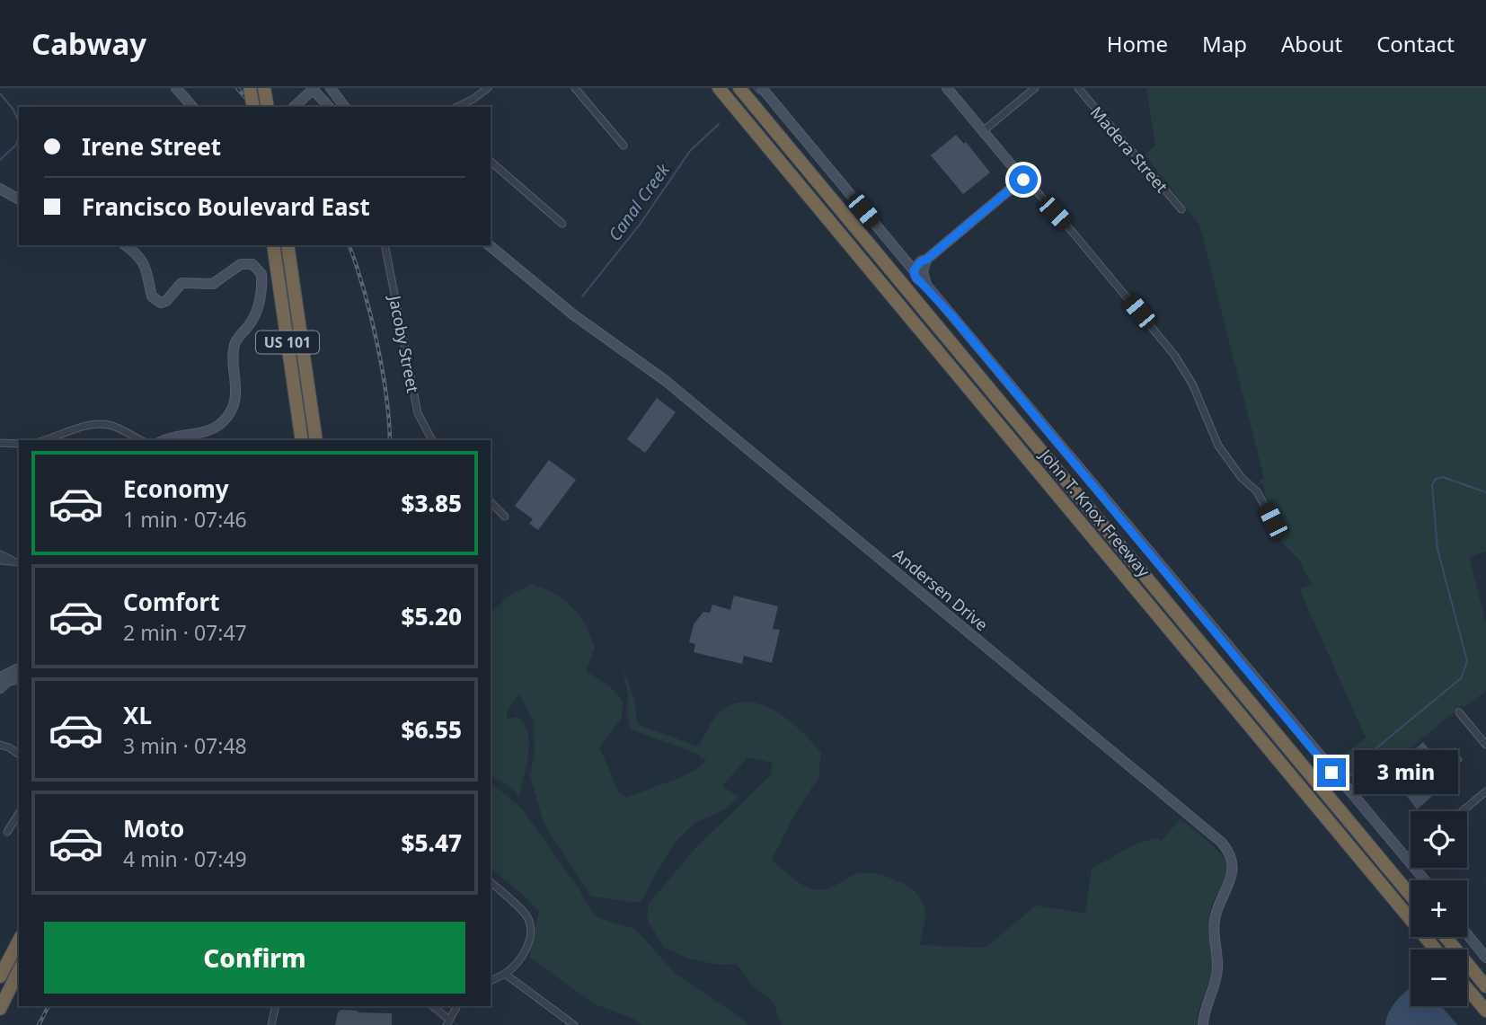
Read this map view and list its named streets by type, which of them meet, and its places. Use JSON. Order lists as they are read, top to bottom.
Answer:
{
  "streets": {
    "highway": ["US 101", "John T. Knox Freeway"],
    "street": ["Madera Street", "Jacoby Street", "Andersen Drive"]
  },
  "water": ["Canal Creek"],
  "page": {
    "header": "Cabway",
    "nav": [
      "Home",
      "Map",
      "About",
      "Contact"
    ],
    "banner": ["Irene Street", "Francisco Boulevard East"],
    "list": [
      {
        "name": "Economy",
        "note": "1 min · 07:46",
        "value": "$3.85"
      },
      {
        "name": "Comfort",
        "note": "2 min · 07:47",
        "value": "$5.20"
      },
      {
        "name": "XL",
        "note": "3 min · 07:48",
        "value": "$6.55"
      },
      {
        "name": "Moto",
        "note": "4 min · 07:49",
        "value": "$5.47"
      }
    ],
    "bubble": "3 min",
    "map_buttons": ["+", "−"],
    "buttons": "Confirm"
  }
}
